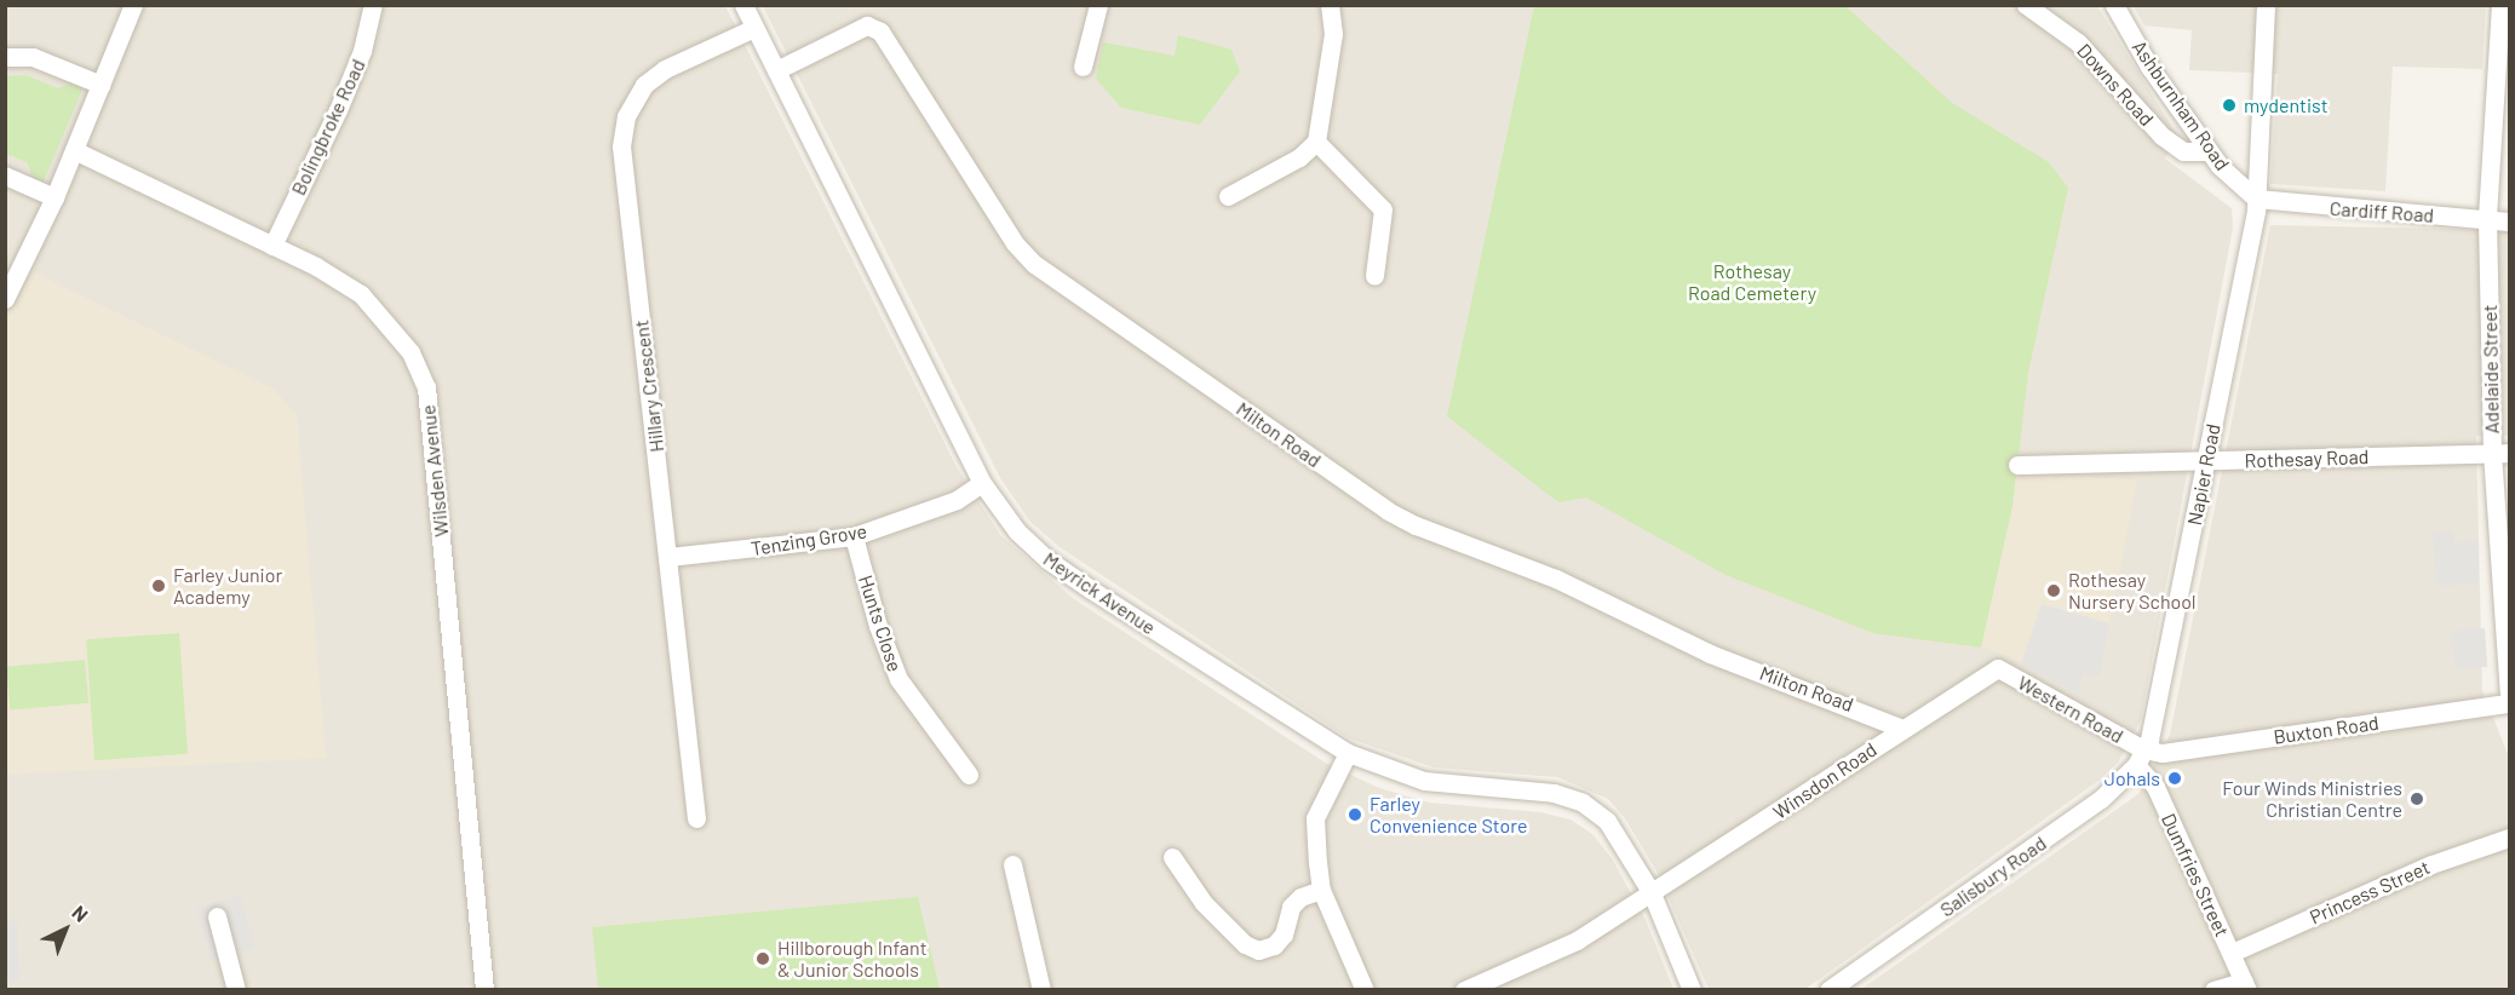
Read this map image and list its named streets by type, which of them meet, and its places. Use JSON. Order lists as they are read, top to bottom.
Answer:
{
  "streets": {
    "street": [
      "Downs Road",
      "Ashburnham Road",
      "Bolingbroke Road",
      "Cardiff Road",
      "Adelaide Street",
      "Hillary Crescent",
      "Milton Road",
      "Rothesay Road",
      "Wilsden Avenue",
      "Napier Road",
      "Tenzing Grove",
      "Meyrick Avenue",
      "Hunts Close",
      "Western Road",
      "Buxton Road",
      "Winsdon Road",
      "Dumfries Street",
      "Salisbury Road",
      "Princess Street"
    ]
  },
  "crossings": [
    ["Downs Road", "Ashburnham Road"],
    ["Ashburnham Road", "Cardiff Road"],
    ["Ashburnham Road", "Napier Road"],
    ["Bolingbroke Road", "Wilsden Avenue"],
    ["Cardiff Road", "Adelaide Street"],
    ["Cardiff Road", "Napier Road"],
    ["Adelaide Street", "Rothesay Road"],
    ["Hillary Crescent", "Tenzing Grove"],
    ["Hillary Crescent", "Meyrick Avenue"],
    ["Milton Road", "Meyrick Avenue"],
    ["Milton Road", "Winsdon Road"],
    ["Rothesay Road", "Napier Road"],
    ["Napier Road", "Western Road"],
    ["Napier Road", "Buxton Road"],
    ["Napier Road", "Dumfries Street"],
    ["Napier Road", "Salisbury Road"],
    ["Tenzing Grove", "Meyrick Avenue"],
    ["Tenzing Grove", "Hunts Close"],
    ["Meyrick Avenue", "Winsdon Road"],
    ["Western Road", "Buxton Road"],
    ["Western Road", "Winsdon Road"],
    ["Western Road", "Dumfries Street"],
    ["Western Road", "Salisbury Road"],
    ["Buxton Road", "Dumfries Street"],
    ["Buxton Road", "Salisbury Road"],
    ["Dumfries Street", "Salisbury Road"],
    ["Dumfries Street", "Princess Street"]
  ],
  "parks": ["Rothesay Road Cemetery"],
  "places": [
    "mydentist",
    "Farley Junior Academy",
    "Rothesay Nursery School",
    "Johals",
    "Four Winds Ministries Christian Centre",
    "Farley Convenience Store",
    "Hillborough Infant & Junior Schools"
  ],
  "north": "top right"
}
